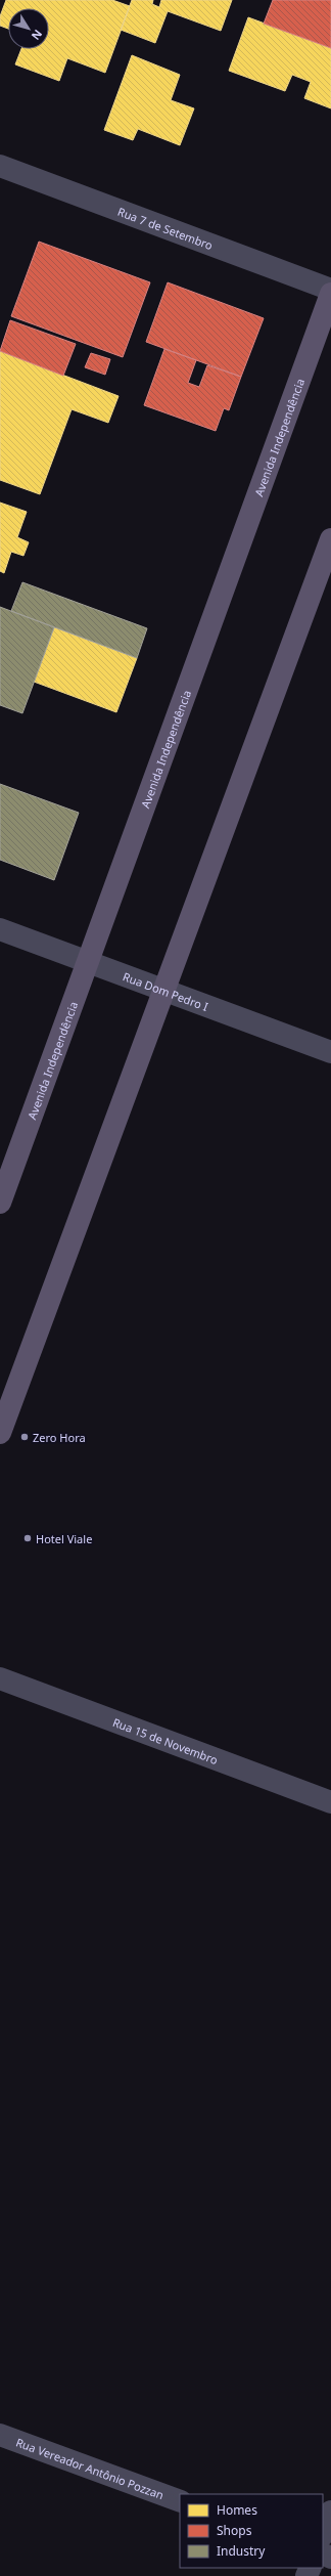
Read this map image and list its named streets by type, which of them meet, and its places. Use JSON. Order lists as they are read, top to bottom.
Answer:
{
  "streets": {
    "main road": ["Avenida Independência"],
    "street": [
      "Rua 7 de Setembro",
      "Rua Dom Pedro I",
      "Rua 15 de Novembro",
      "Rua Vereador Antônio Pozzan"
    ]
  },
  "crossings": [
    ["Avenida Independência", "Rua Dom Pedro I"]
  ],
  "places": ["Zero Hora", "Hotel Viale"],
  "legend": ["Homes", "Shops", "Industry"],
  "north": "bottom right"
}
